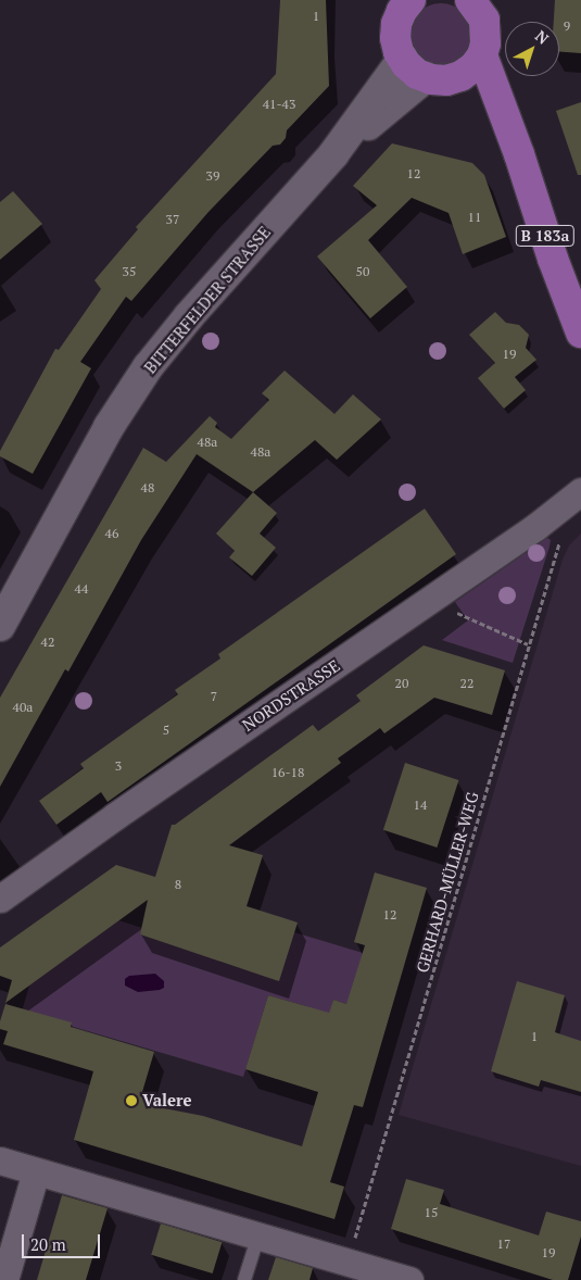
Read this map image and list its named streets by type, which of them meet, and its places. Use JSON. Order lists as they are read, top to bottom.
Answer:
{
  "streets": {
    "main road": ["B 183a"],
    "street": ["BITTERFELDER STRASSE", "NORDSTRASSE"],
    "path": ["GERHARD-MÜLLER-WEG"]
  },
  "crossings": [
    ["NORDSTRASSE", "GERHARD-MÜLLER-WEG"]
  ],
  "places": ["Valere"],
  "house_numbers": [
    "1",
    "9",
    "41-43",
    "12",
    "39",
    "11",
    "37",
    "35",
    "50",
    "19",
    "48a",
    "48a",
    "48",
    "46",
    "44",
    "42",
    "20",
    "22",
    "7",
    "40a",
    "5",
    "3",
    "16-18",
    "14",
    "8",
    "12",
    "1",
    "15",
    "17",
    "19"
  ],
  "scale_bar": "20 m",
  "north": "top right"
}
